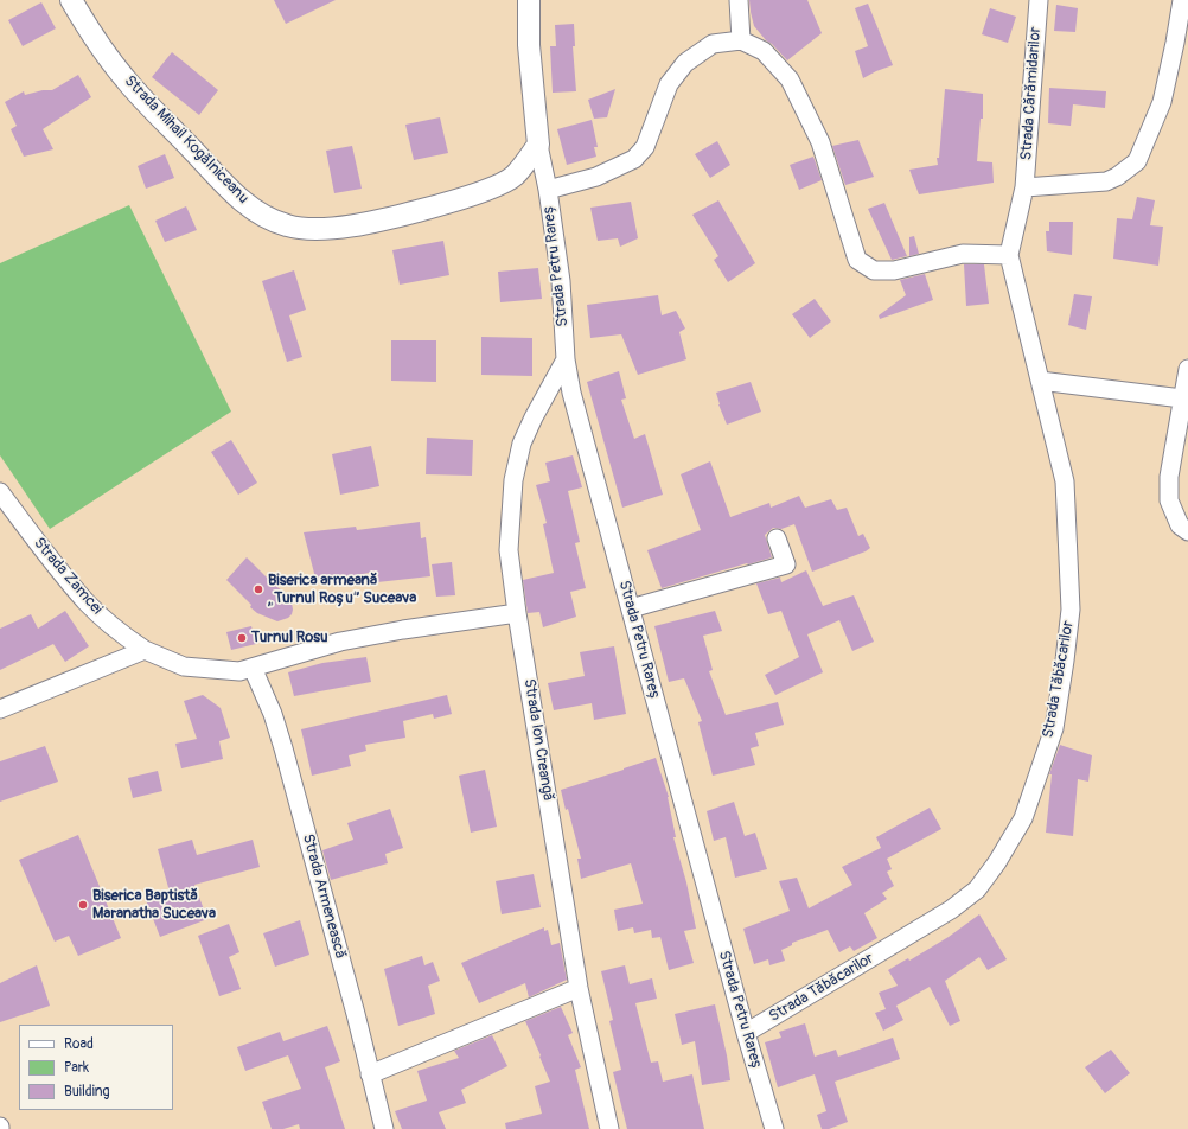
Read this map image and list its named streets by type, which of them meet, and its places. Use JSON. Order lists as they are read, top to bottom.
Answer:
{
  "streets": {
    "street": [
      "Strada Cărămidarilor",
      "Strada Mihail Kogălniceanu",
      "Strada Petru Rareș",
      "Strada Zamcei",
      "Strada Tăbăcarilor",
      "Strada Ion Creangă",
      "Strada Armenească"
    ]
  },
  "crossings": [
    ["Strada Cărămidarilor", "Strada Tăbăcarilor"],
    ["Strada Mihail Kogălniceanu", "Strada Petru Rareș"],
    ["Strada Petru Rareș", "Strada Tăbăcarilor"],
    ["Strada Petru Rareș", "Strada Ion Creangă"],
    ["Strada Zamcei", "Strada Ion Creangă"],
    ["Strada Zamcei", "Strada Armenească"]
  ],
  "places": ["Biserica armeană „Turnul Roșu” Suceava", "Turnul Rosu", "Biserica Baptistă Maranatha Suceava"],
  "legend": ["Road", "Park", "Building"]
}
